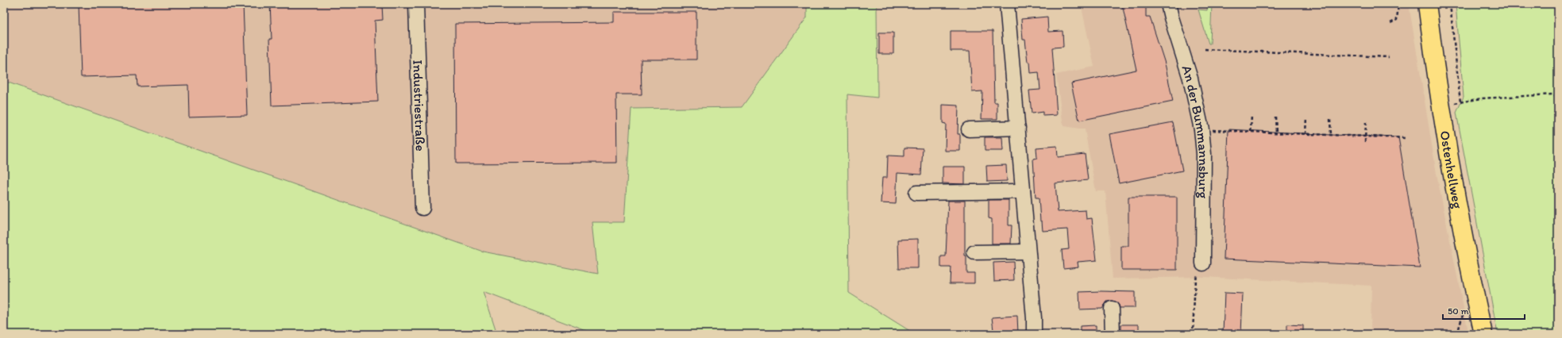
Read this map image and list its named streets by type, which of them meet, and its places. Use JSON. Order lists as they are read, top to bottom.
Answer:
{
  "streets": {
    "main road": ["Ostenhellweg"],
    "street": ["Industriestraße", "An der Bummannsburg"]
  },
  "scale_bar": "50 m"
}
